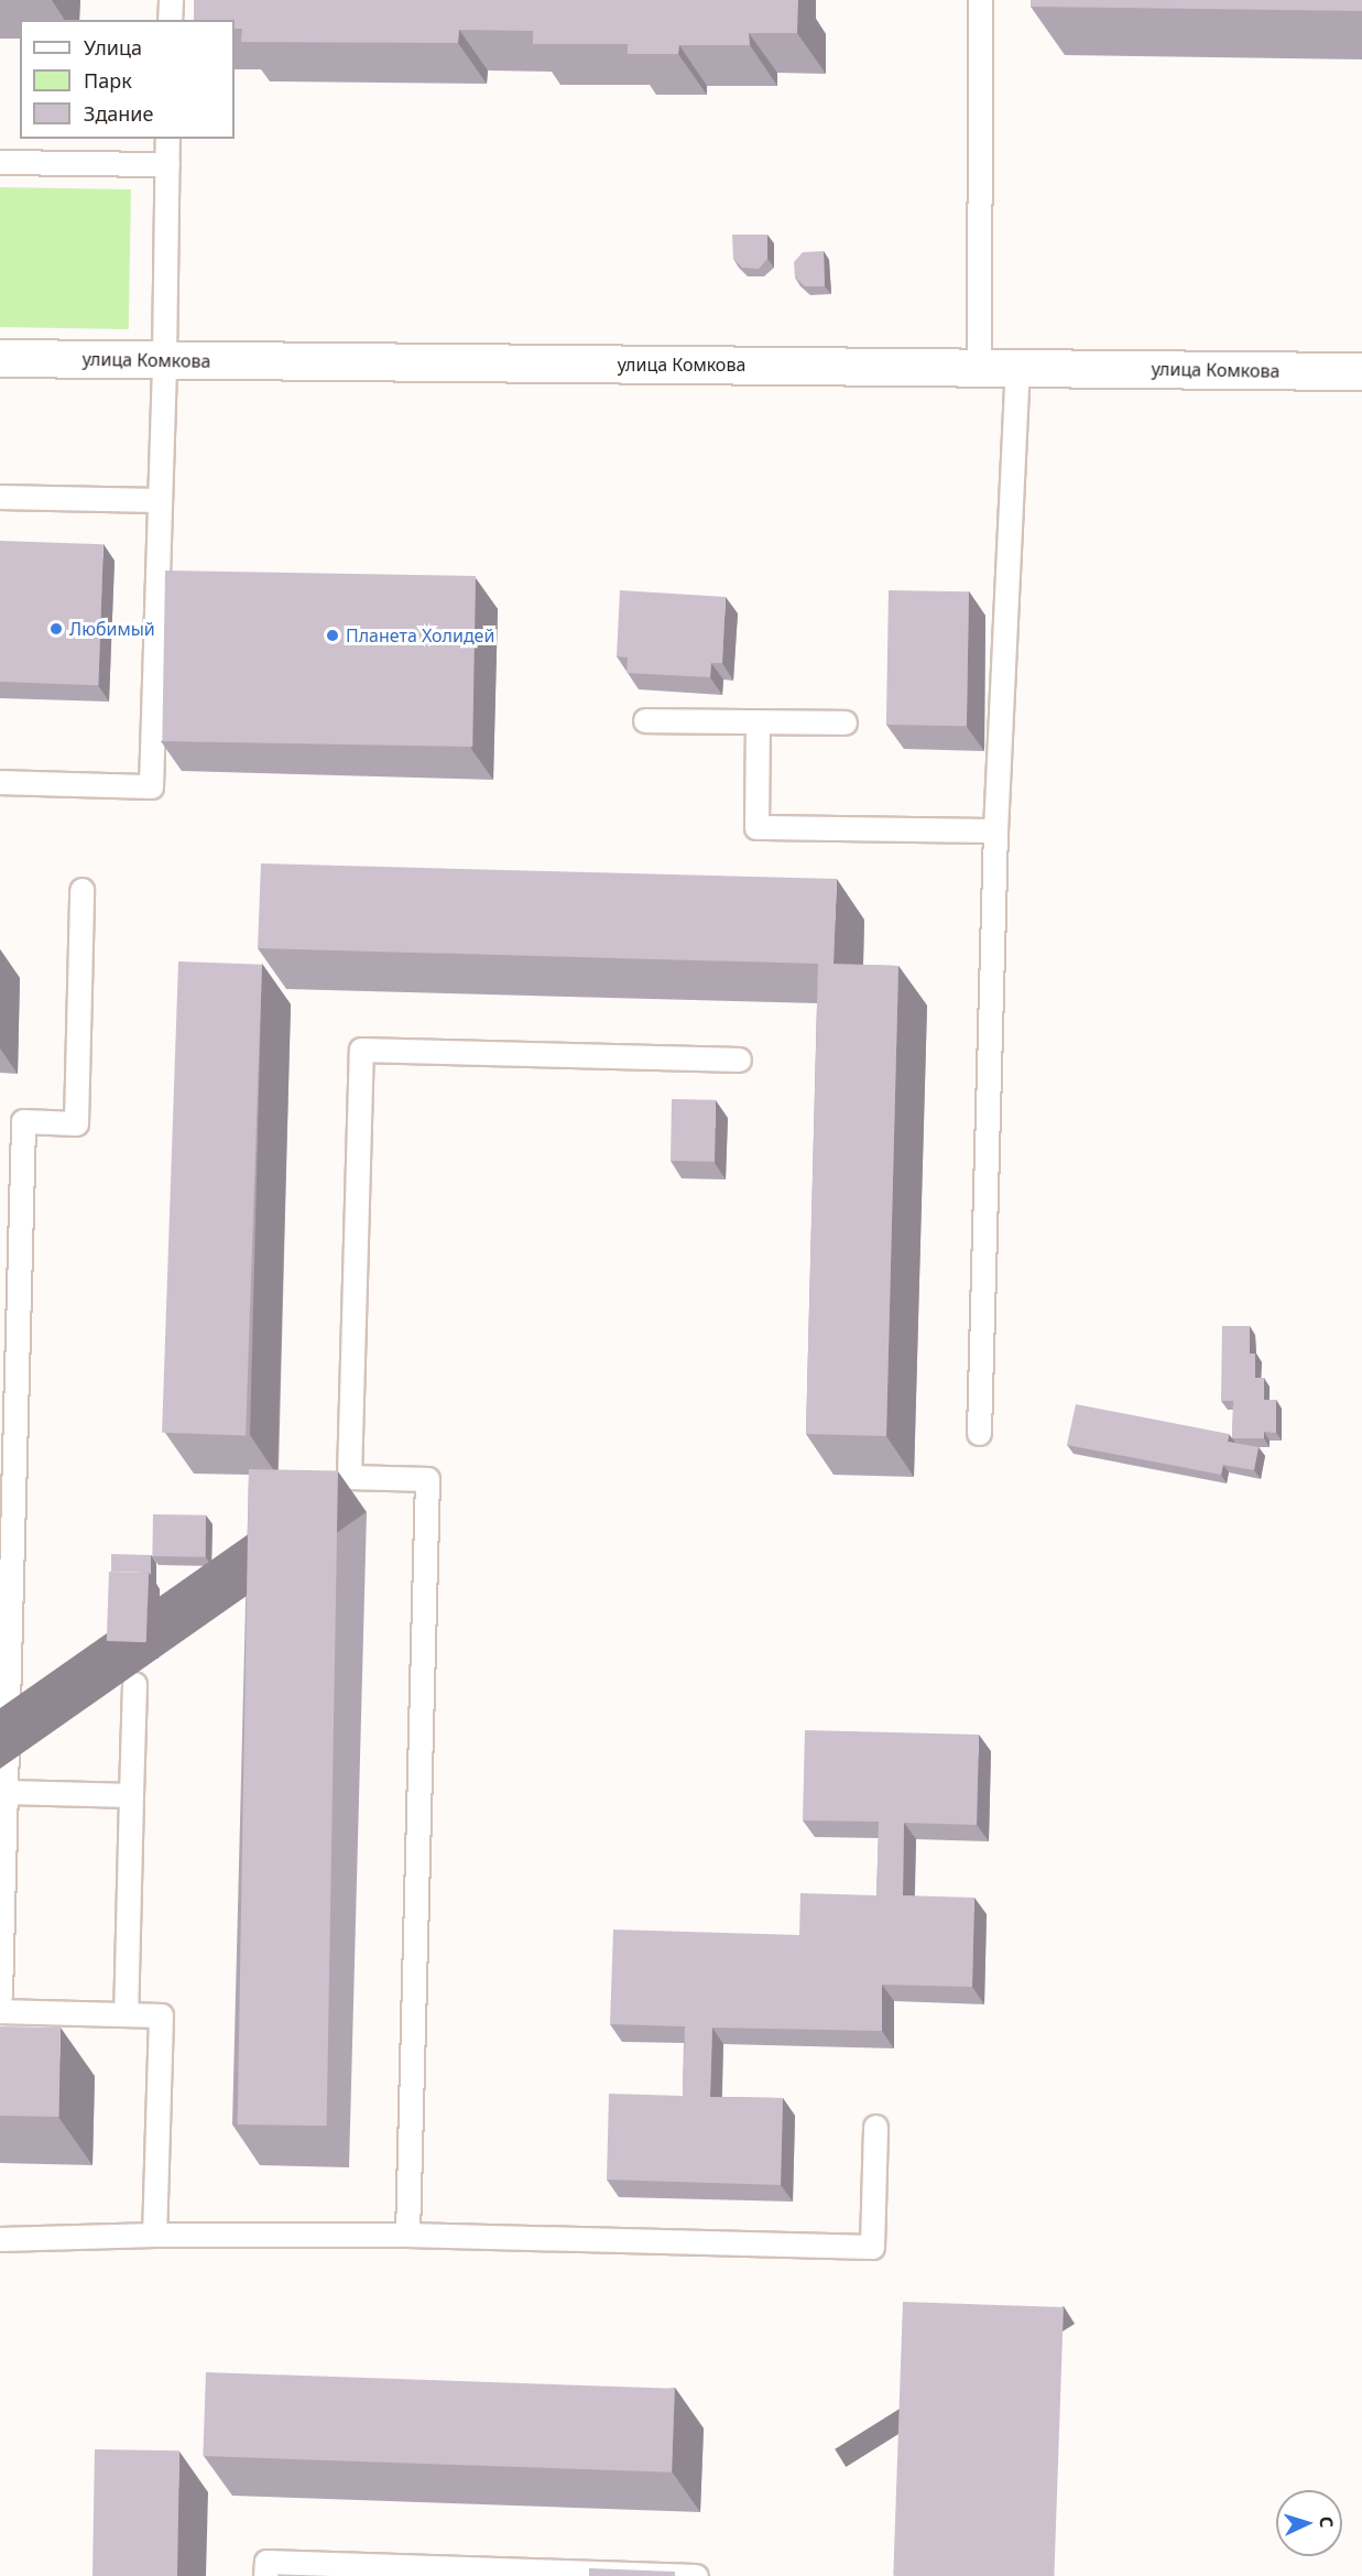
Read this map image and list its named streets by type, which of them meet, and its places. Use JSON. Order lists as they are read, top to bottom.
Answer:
{
  "streets": {
    "street": ["улица Комкова"]
  },
  "places": ["Любимый", "Планета Холидей"],
  "legend": ["Улица", "Парк", "Здание"],
  "north": "right"
}
